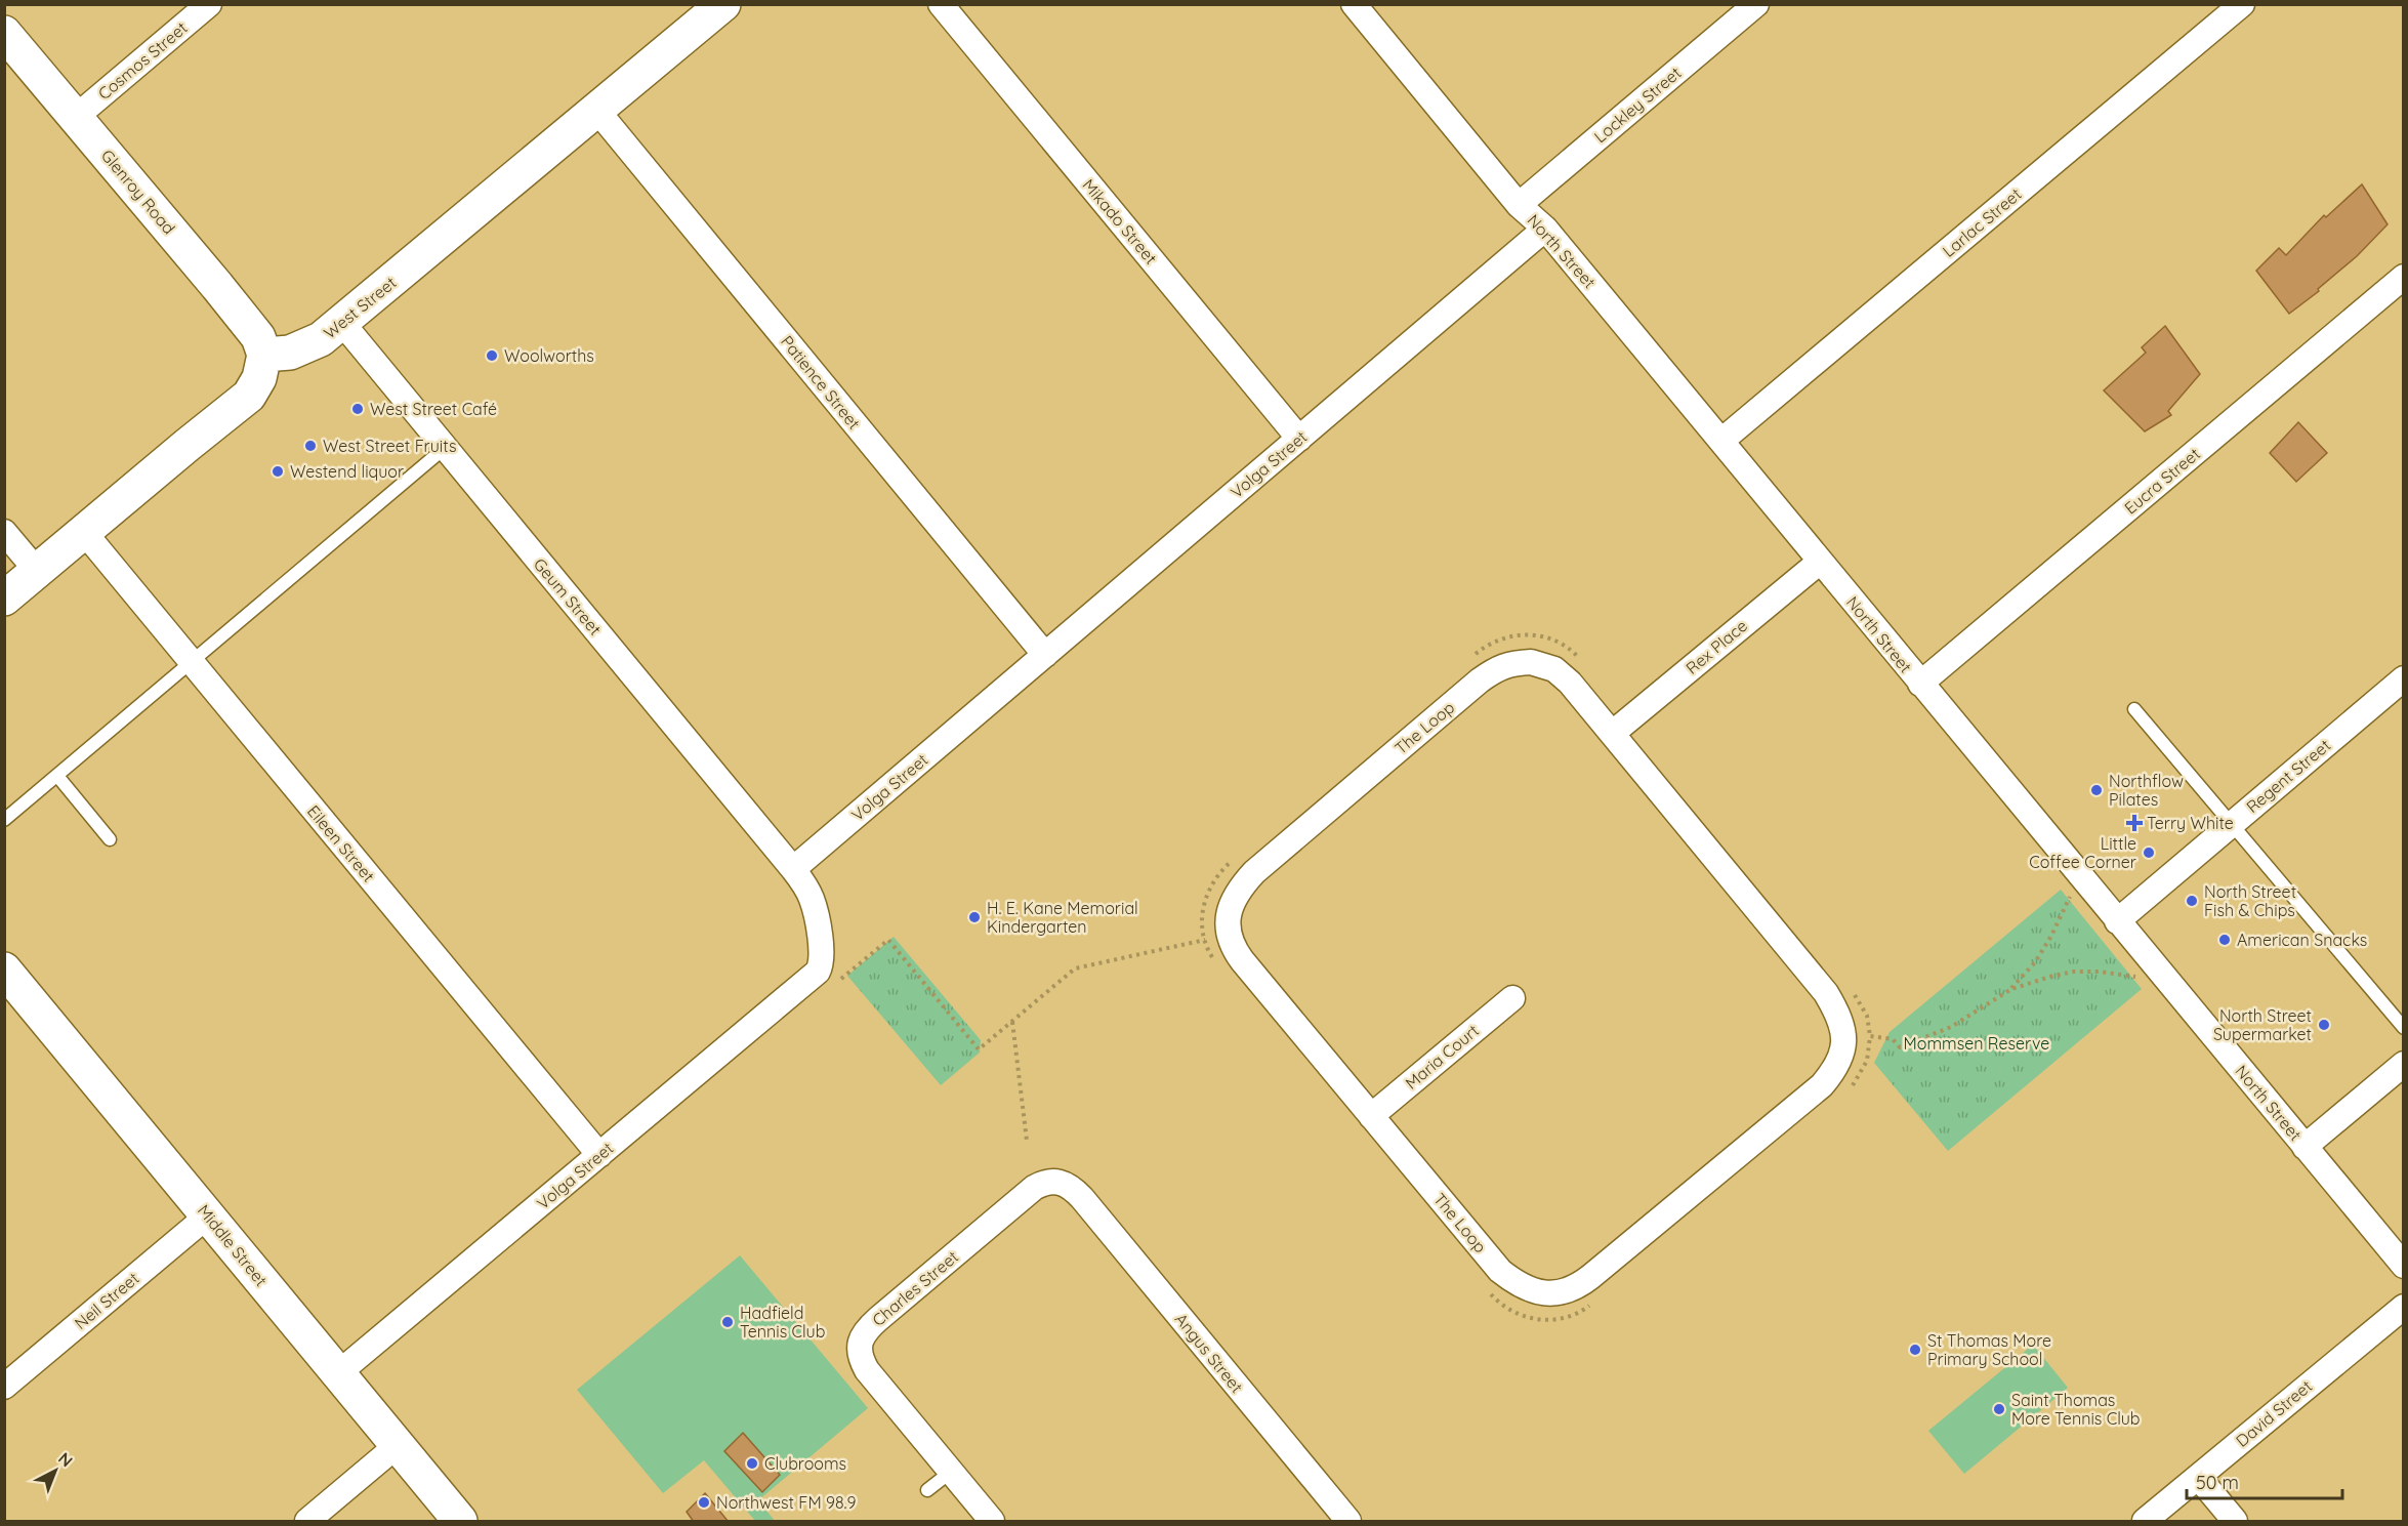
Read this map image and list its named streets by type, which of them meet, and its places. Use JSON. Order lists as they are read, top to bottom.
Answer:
{
  "streets": {
    "street": [
      "Cosmos Street",
      "Lockley Street",
      "Glenroy Road",
      "Mikado Street",
      "Larlac Street",
      "North Street",
      "West Street",
      "Patience Street",
      "Volga Street",
      "Eucra Street",
      "Geum Street",
      "Rex Place",
      "The Loop",
      "Regent Street",
      "Eileen Street",
      "Maria Court",
      "Middle Street",
      "Charles Street",
      "Neil Street",
      "Angus Street",
      "David Street"
    ]
  },
  "crossings": [
    ["Cosmos Street", "Glenroy Road"],
    ["Lockley Street", "North Street"],
    ["Glenroy Road", "West Street"],
    ["Mikado Street", "Volga Street"],
    ["Larlac Street", "North Street"],
    ["North Street", "Volga Street"],
    ["North Street", "Eucra Street"],
    ["North Street", "Rex Place"],
    ["North Street", "Regent Street"],
    ["West Street", "Patience Street"],
    ["West Street", "Geum Street"],
    ["Patience Street", "Volga Street"],
    ["Volga Street", "Geum Street"],
    ["Volga Street", "Eileen Street"],
    ["Volga Street", "Middle Street"],
    ["Rex Place", "The Loop"],
    ["The Loop", "Maria Court"],
    ["Middle Street", "Neil Street"],
    ["Charles Street", "Angus Street"]
  ],
  "parks": ["Mommsen Reserve"],
  "places": {
    "other": [
      "Woolworths",
      "West Street Café",
      "West Street Fruits",
      "Westend liquor",
      "Northflow Pilates",
      "Little Coffee Corner",
      "North Street Fish & Chips",
      "H. E. Kane Memorial Kindergarten",
      "American Snacks",
      "North Street Supermarket",
      "Hadfield Tennis Club",
      "St Thomas More Primary School",
      "Saint Thomas More Tennis Club",
      "Clubrooms",
      "Northwest FM 98.9"
    ],
    "health": ["Terry White"]
  },
  "scale_bar": "50 m",
  "north": "top right"
}
